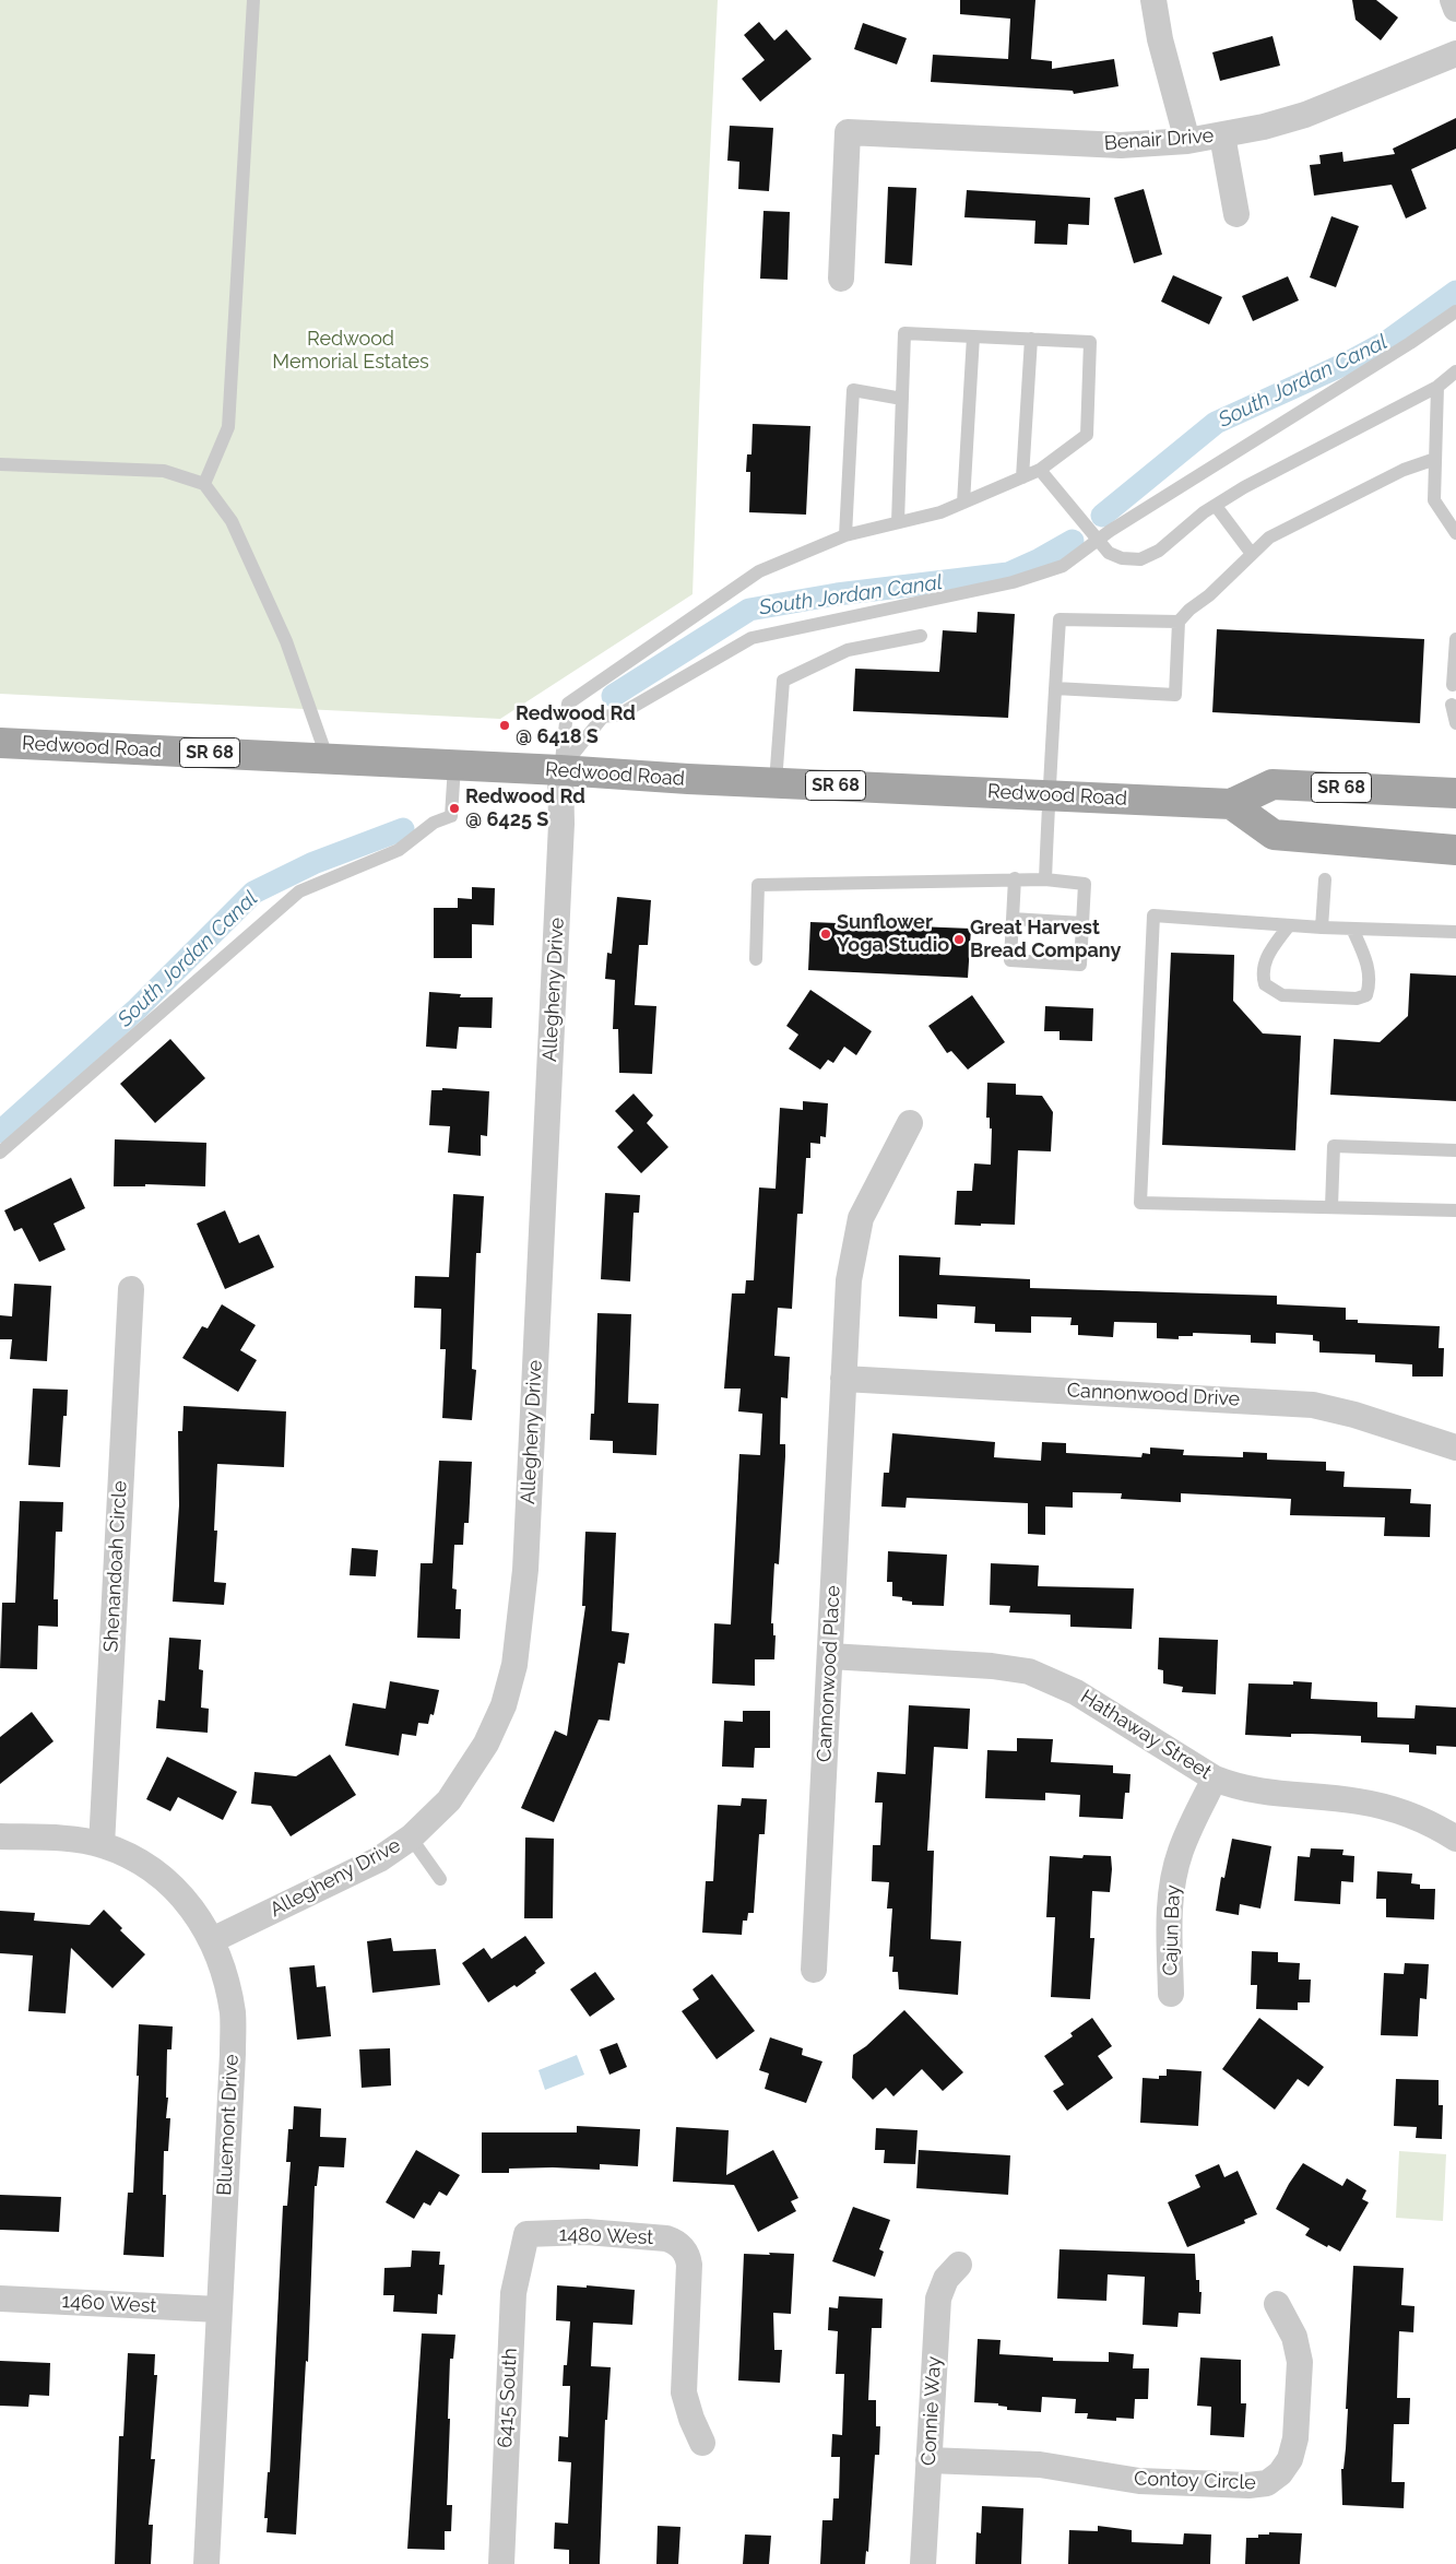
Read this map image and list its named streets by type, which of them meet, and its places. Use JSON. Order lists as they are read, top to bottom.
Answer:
{
  "streets": {
    "main road": ["Redwood Road", "SR 68"],
    "street": [
      "Benair Drive",
      "Allegheny Drive",
      "Cannonwood Drive",
      "Shenandoah Circle",
      "Cannonwood Place",
      "Hathaway Street",
      "Cajun Bay",
      "Bluemont Drive",
      "1480 West",
      "1460 West",
      "6415 South",
      "Connie Way",
      "Contoy Circle"
    ]
  },
  "crossings": [
    ["Redwood Road", "Allegheny Drive"],
    ["Allegheny Drive", "Bluemont Drive"],
    ["Cannonwood Drive", "Cannonwood Place"],
    ["Shenandoah Circle", "Bluemont Drive"],
    ["Cannonwood Place", "Hathaway Street"],
    ["Hathaway Street", "Cajun Bay"],
    ["Bluemont Drive", "1460 West"],
    ["1480 West", "6415 South"],
    ["Connie Way", "Contoy Circle"]
  ],
  "water": ["South Jordan Canal"],
  "parks": ["Redwood Memorial Estates"],
  "places": [
    "Redwood Rd @ 6418 S",
    "Redwood Rd @ 6425 S",
    "Sunflower Yoga Studio",
    "Great Harvest Bread Company"
  ]
}
